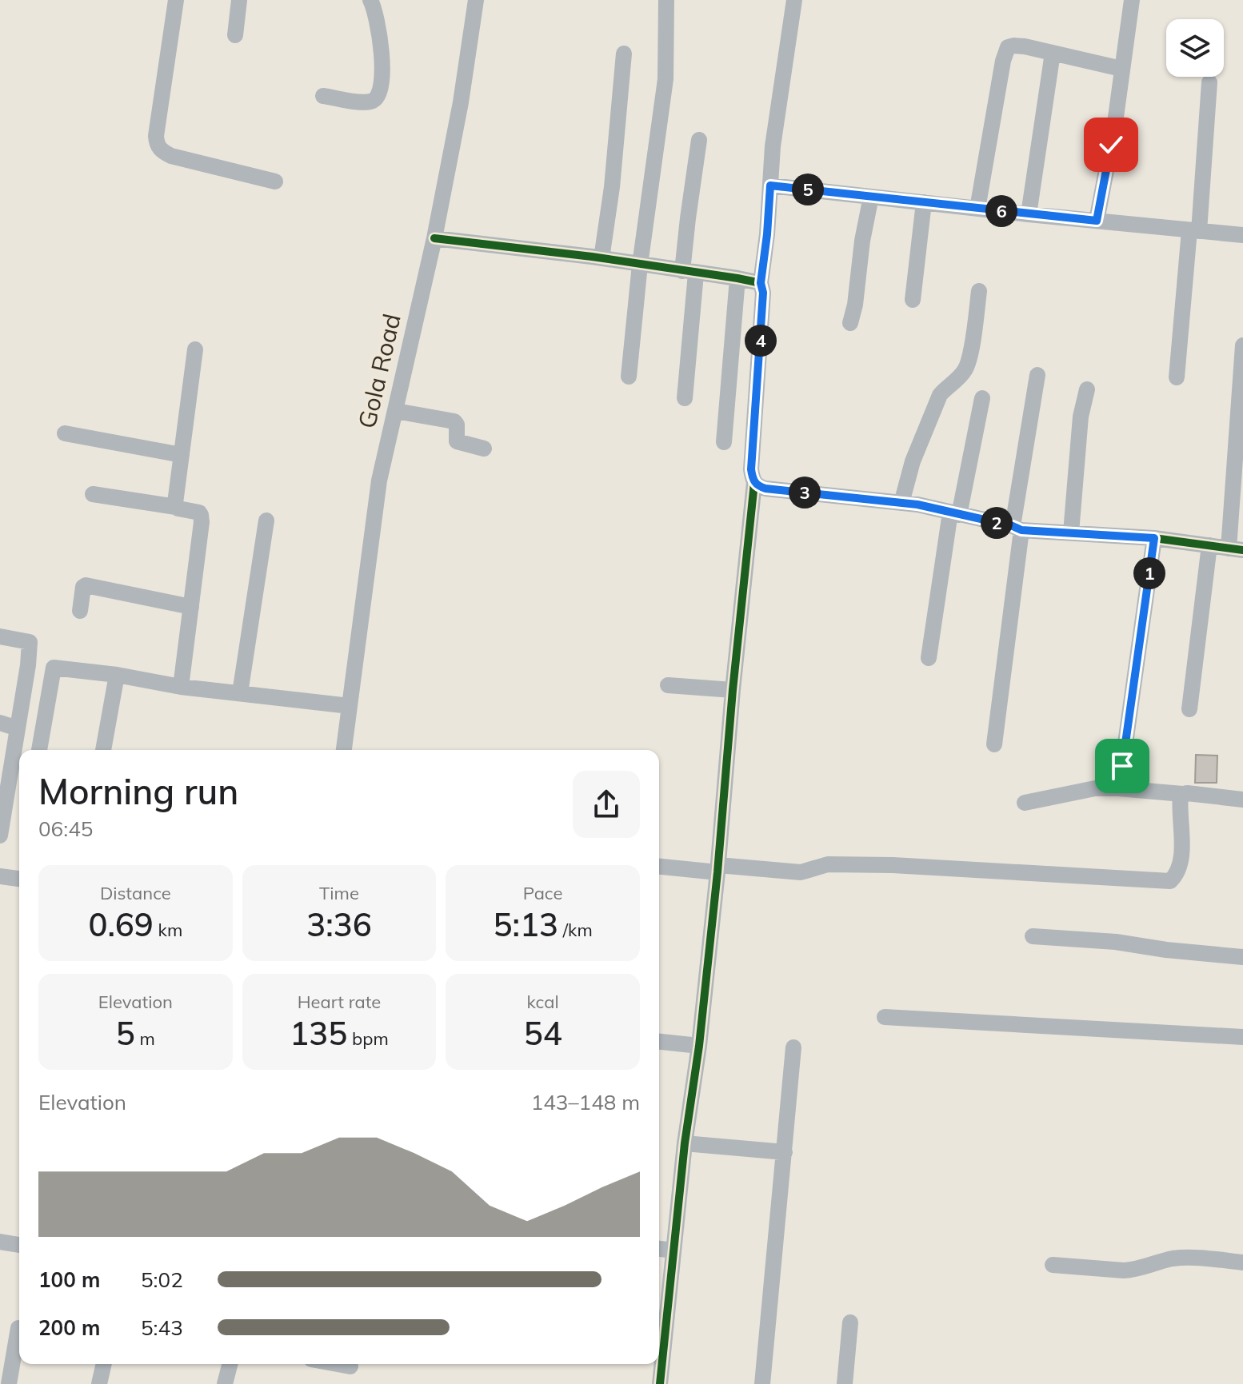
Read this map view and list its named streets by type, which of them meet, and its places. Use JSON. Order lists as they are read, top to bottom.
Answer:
{
  "streets": {
    "street": ["Gola Road"]
  },
  "page": {
    "pins": [
      "5",
      "6",
      "4",
      "3",
      "2",
      "1"
    ],
    "heading": ["Morning run", "06:45"],
    "stats": [
      ["Distance", "0.69 km"],
      ["Time", "3:36"],
      ["Pace", "5:13 /km"],
      ["Elevation", "5 m"],
      ["Heart rate", "135 bpm"],
      ["kcal", "54"]
    ],
    "chart": ["Elevation", "143–148 m"],
    "list": [
      {
        "name": "100 m",
        "note": "5:02"
      },
      {
        "name": "200 m",
        "note": "5:43"
      }
    ]
  }
}
